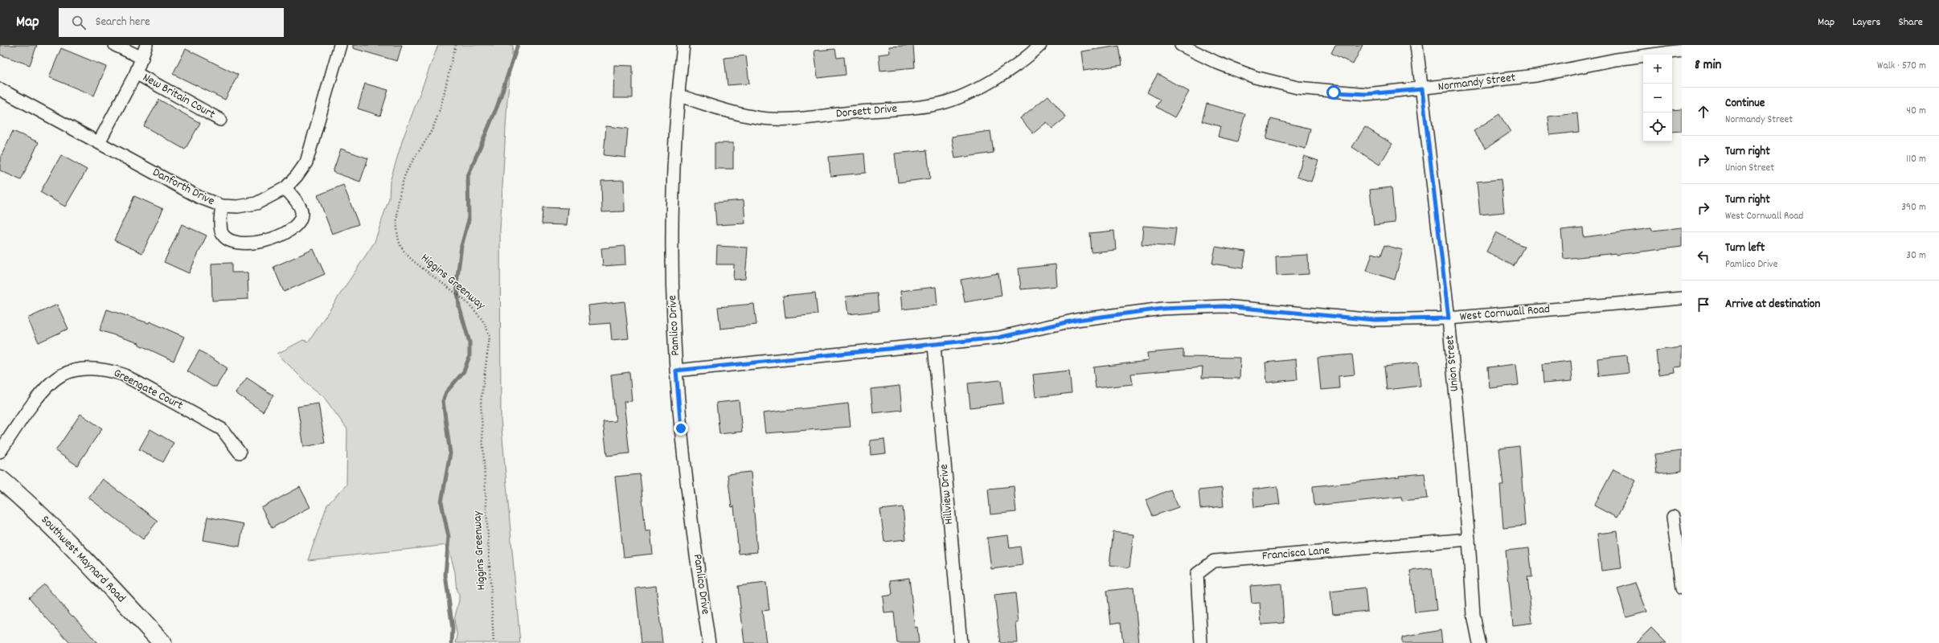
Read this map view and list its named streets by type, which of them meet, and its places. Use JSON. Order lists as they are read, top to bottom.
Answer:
{
  "streets": {
    "main road": ["Southwest Maynard Road"],
    "street": [
      "Normandy Street",
      "New Britain Court",
      "Dorsett Drive",
      "Danforth Drive",
      "West Cornwall Road",
      "Pamlico Drive",
      "Union Street",
      "Greengate Court",
      "Hillview Drive",
      "Francisca Lane"
    ],
    "path": ["Higgins Greenway"]
  },
  "crossings": [
    ["Normandy Street", "Union Street"],
    ["Dorsett Drive", "Pamlico Drive"],
    ["West Cornwall Road", "Pamlico Drive"],
    ["West Cornwall Road", "Union Street"],
    ["West Cornwall Road", "Hillview Drive"],
    ["Union Street", "Francisca Lane"]
  ],
  "page": {
    "header": "Map",
    "search": "Search here",
    "nav": ["Map", "Layers", "Share"],
    "heading": ["8 min", "Walk · 570 m"],
    "map_buttons": ["+", "−"],
    "list": [
      ["Continue", "Normandy Street", "40 m"],
      ["Turn right", "Union Street", "110 m"],
      ["Turn right", "West Cornwall Road", "390 m"],
      ["Turn left", "Pamlico Drive", "30 m"],
      "Arrive at destination"
    ]
  }
}
